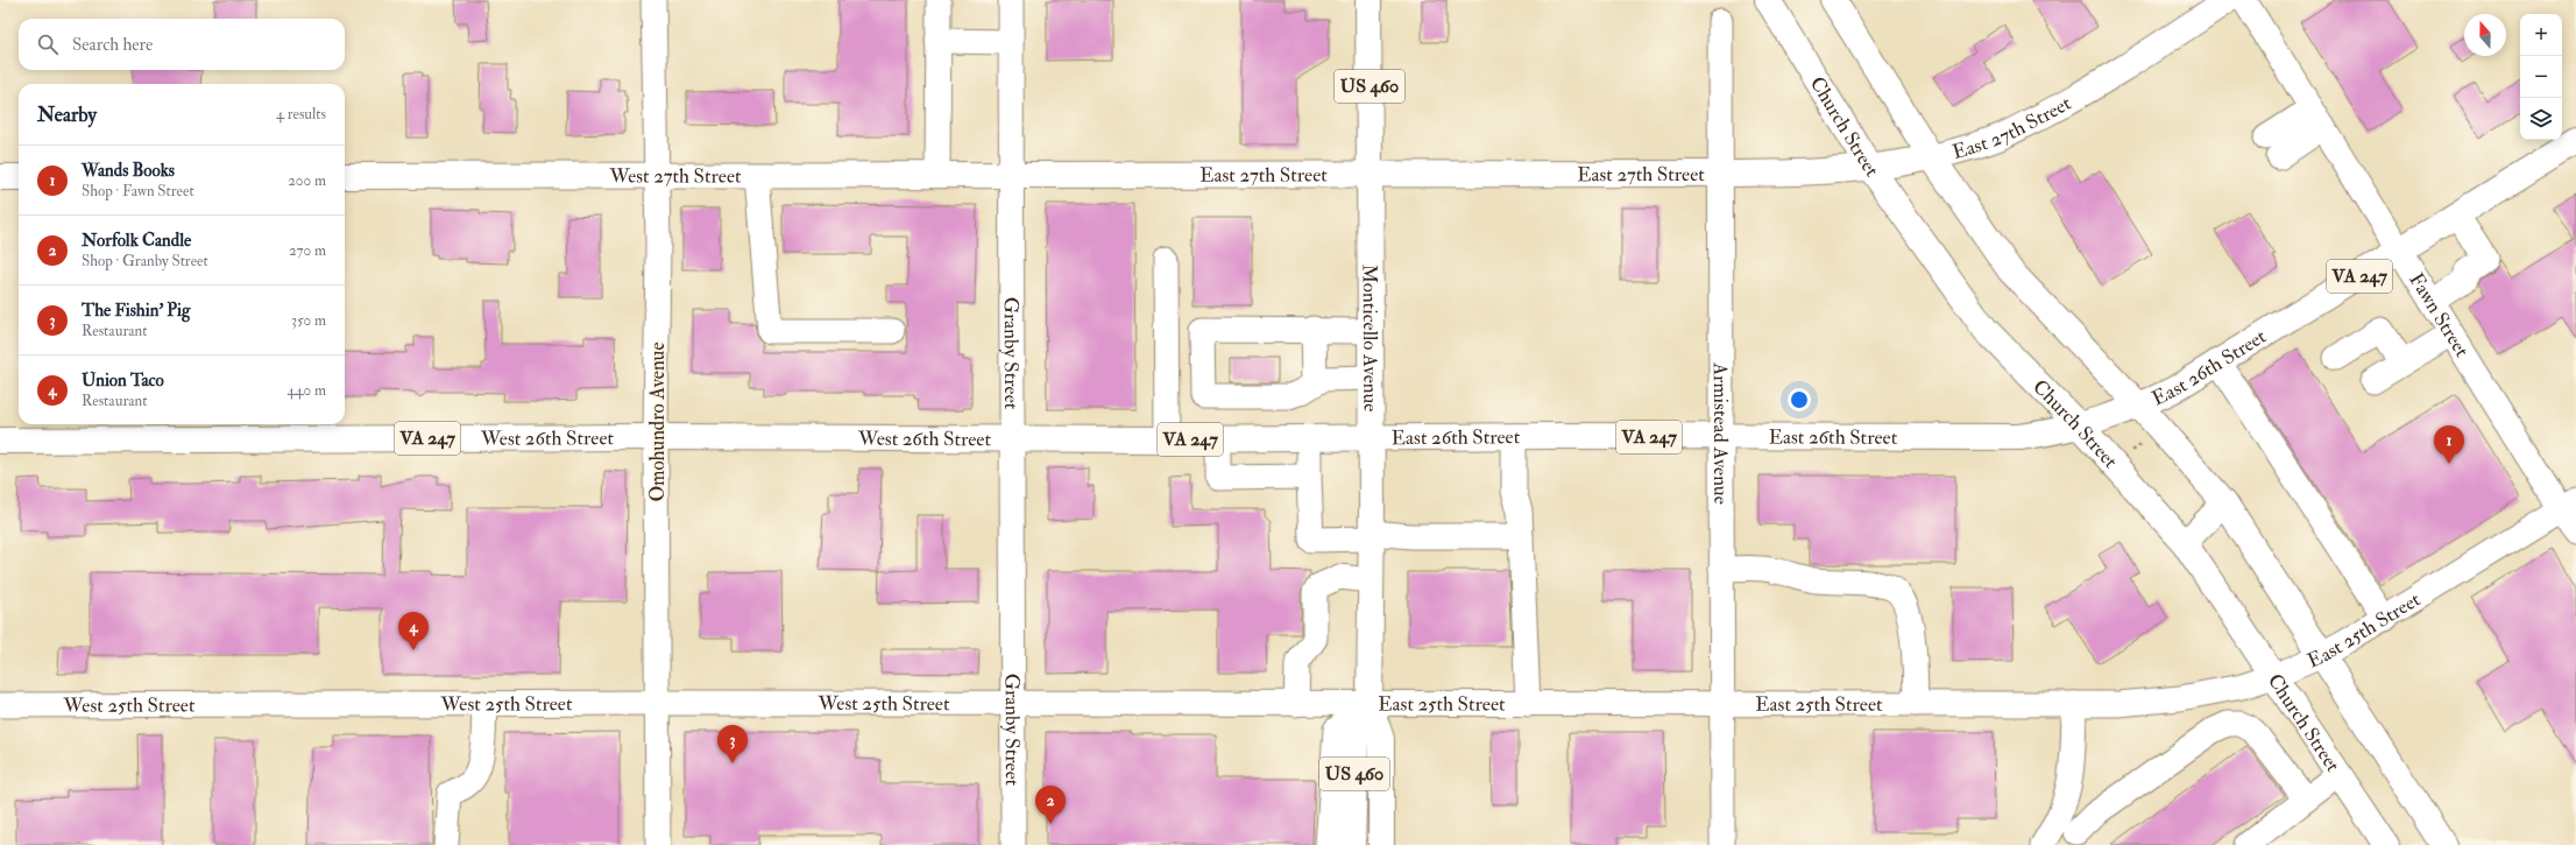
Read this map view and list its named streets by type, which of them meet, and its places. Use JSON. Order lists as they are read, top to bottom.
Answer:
{
  "streets": {
    "main road": [
      "US 460",
      "East 27th Street",
      "Church Street",
      "West 27th Street",
      "VA 247",
      "Monticello Avenue",
      "East 26th Street",
      "West 26th Street"
    ],
    "street": [
      "Fawn Street",
      "Granby Street",
      "Omohundro Avenue",
      "Armistead Avenue",
      "East 25th Street",
      "West 25th Street"
    ]
  },
  "crossings": [
    ["East 27th Street", "Church Street"],
    ["East 27th Street", "West 27th Street"],
    ["East 27th Street", "Monticello Avenue"],
    ["East 27th Street", "Granby Street"],
    ["East 27th Street", "Armistead Avenue"],
    ["Church Street", "East 26th Street"],
    ["Church Street", "East 25th Street"],
    ["West 27th Street", "Granby Street"],
    ["West 27th Street", "Omohundro Avenue"],
    ["Fawn Street", "East 26th Street"],
    ["Fawn Street", "East 25th Street"],
    ["Monticello Avenue", "East 26th Street"],
    ["Monticello Avenue", "East 25th Street"],
    ["Granby Street", "East 26th Street"],
    ["Granby Street", "West 26th Street"],
    ["Granby Street", "East 25th Street"],
    ["Granby Street", "West 25th Street"],
    ["East 26th Street", "Armistead Avenue"],
    ["East 26th Street", "West 26th Street"],
    ["Omohundro Avenue", "West 26th Street"],
    ["Omohundro Avenue", "West 25th Street"],
    ["Armistead Avenue", "East 25th Street"],
    ["East 25th Street", "West 25th Street"]
  ],
  "north": "top",
  "page": {
    "map_buttons": ["+", "−"],
    "search": "Search here",
    "heading": ["Nearby", "4 results"],
    "list": [
      {
        "mark": "1",
        "name": "Wands Books",
        "note": "Shop · Fawn Street",
        "value": "200 m"
      },
      {
        "mark": "2",
        "name": "Norfolk Candle",
        "note": "Shop · Granby Street",
        "value": "270 m"
      },
      {
        "mark": "3",
        "name": "The Fishin' Pig",
        "note": "Restaurant",
        "value": "350 m"
      },
      {
        "mark": "4",
        "name": "Union Taco",
        "note": "Restaurant",
        "value": "440 m"
      }
    ],
    "pins": [
      "1",
      "4",
      "3",
      "2"
    ]
  }
}
